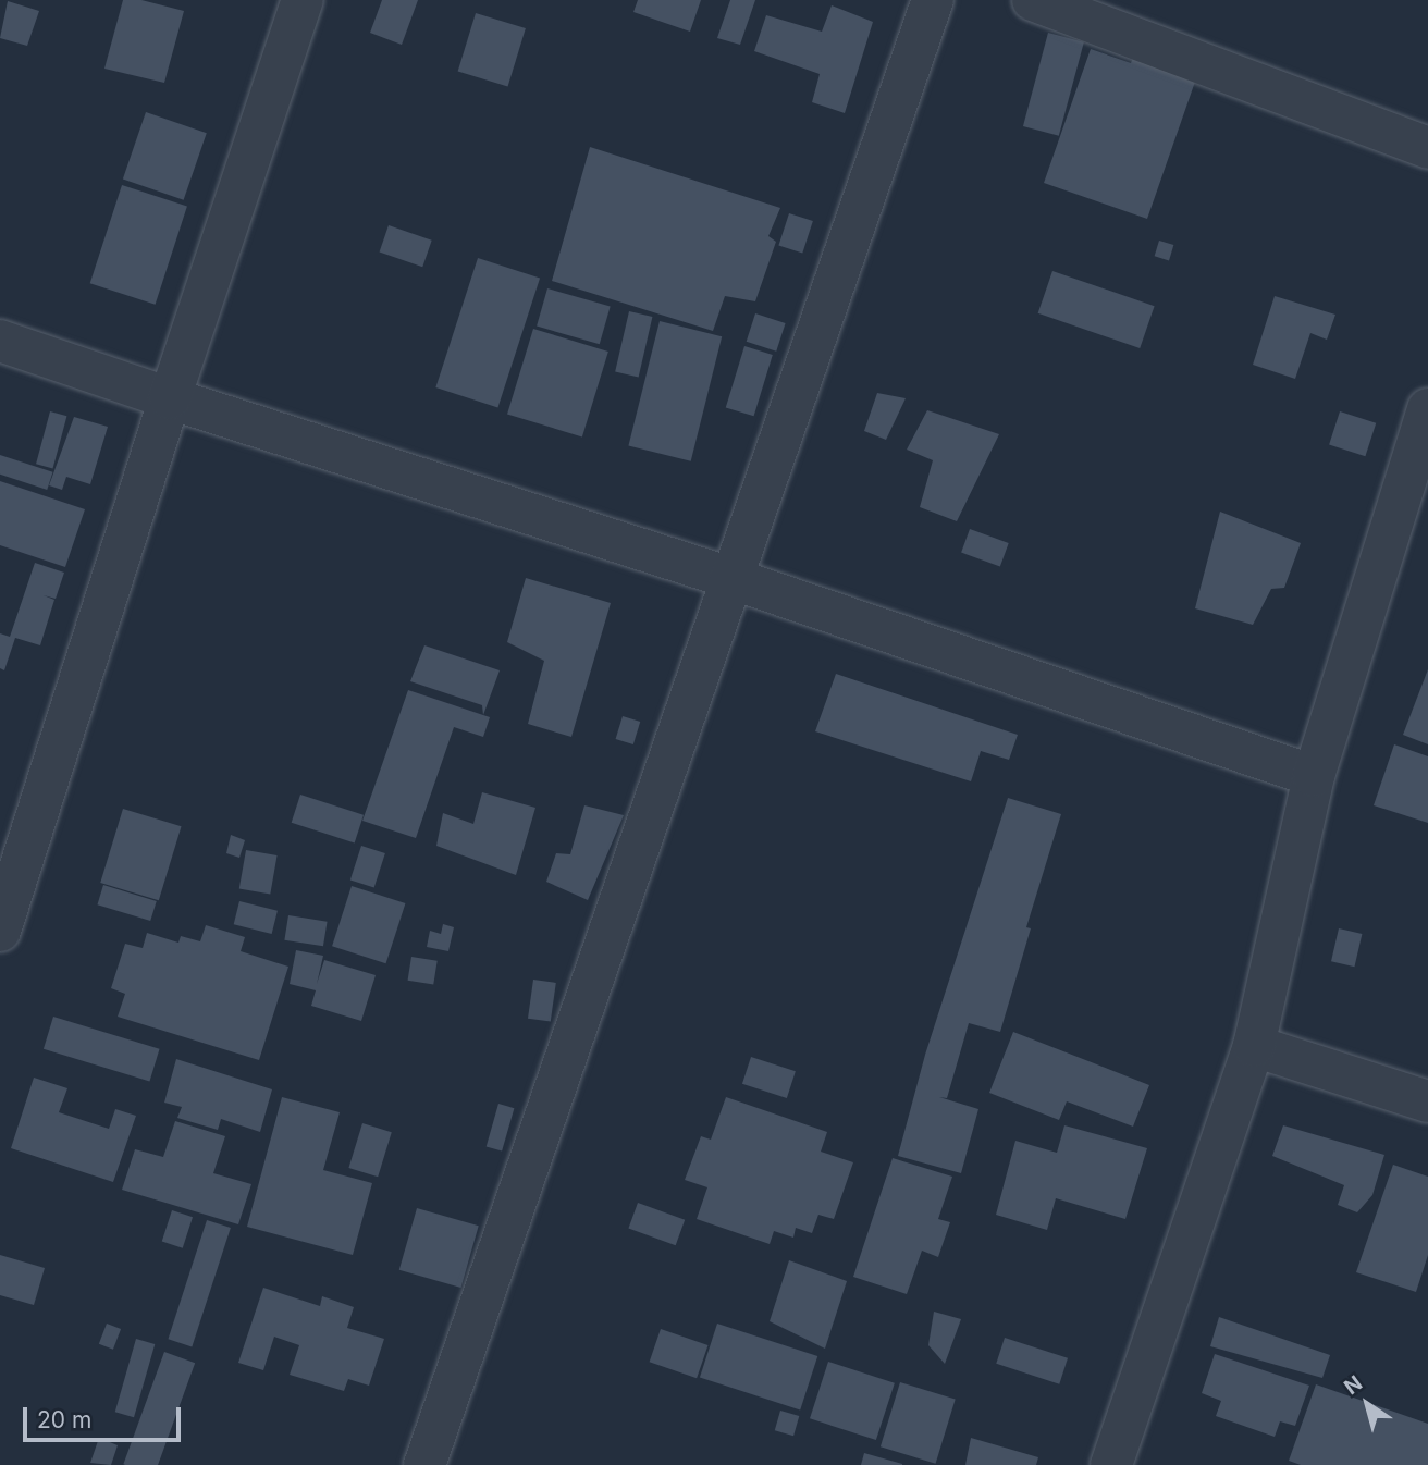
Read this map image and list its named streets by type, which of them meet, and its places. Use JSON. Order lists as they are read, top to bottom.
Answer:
{
  "scale_bar": "20 m",
  "north": "top left"
}
